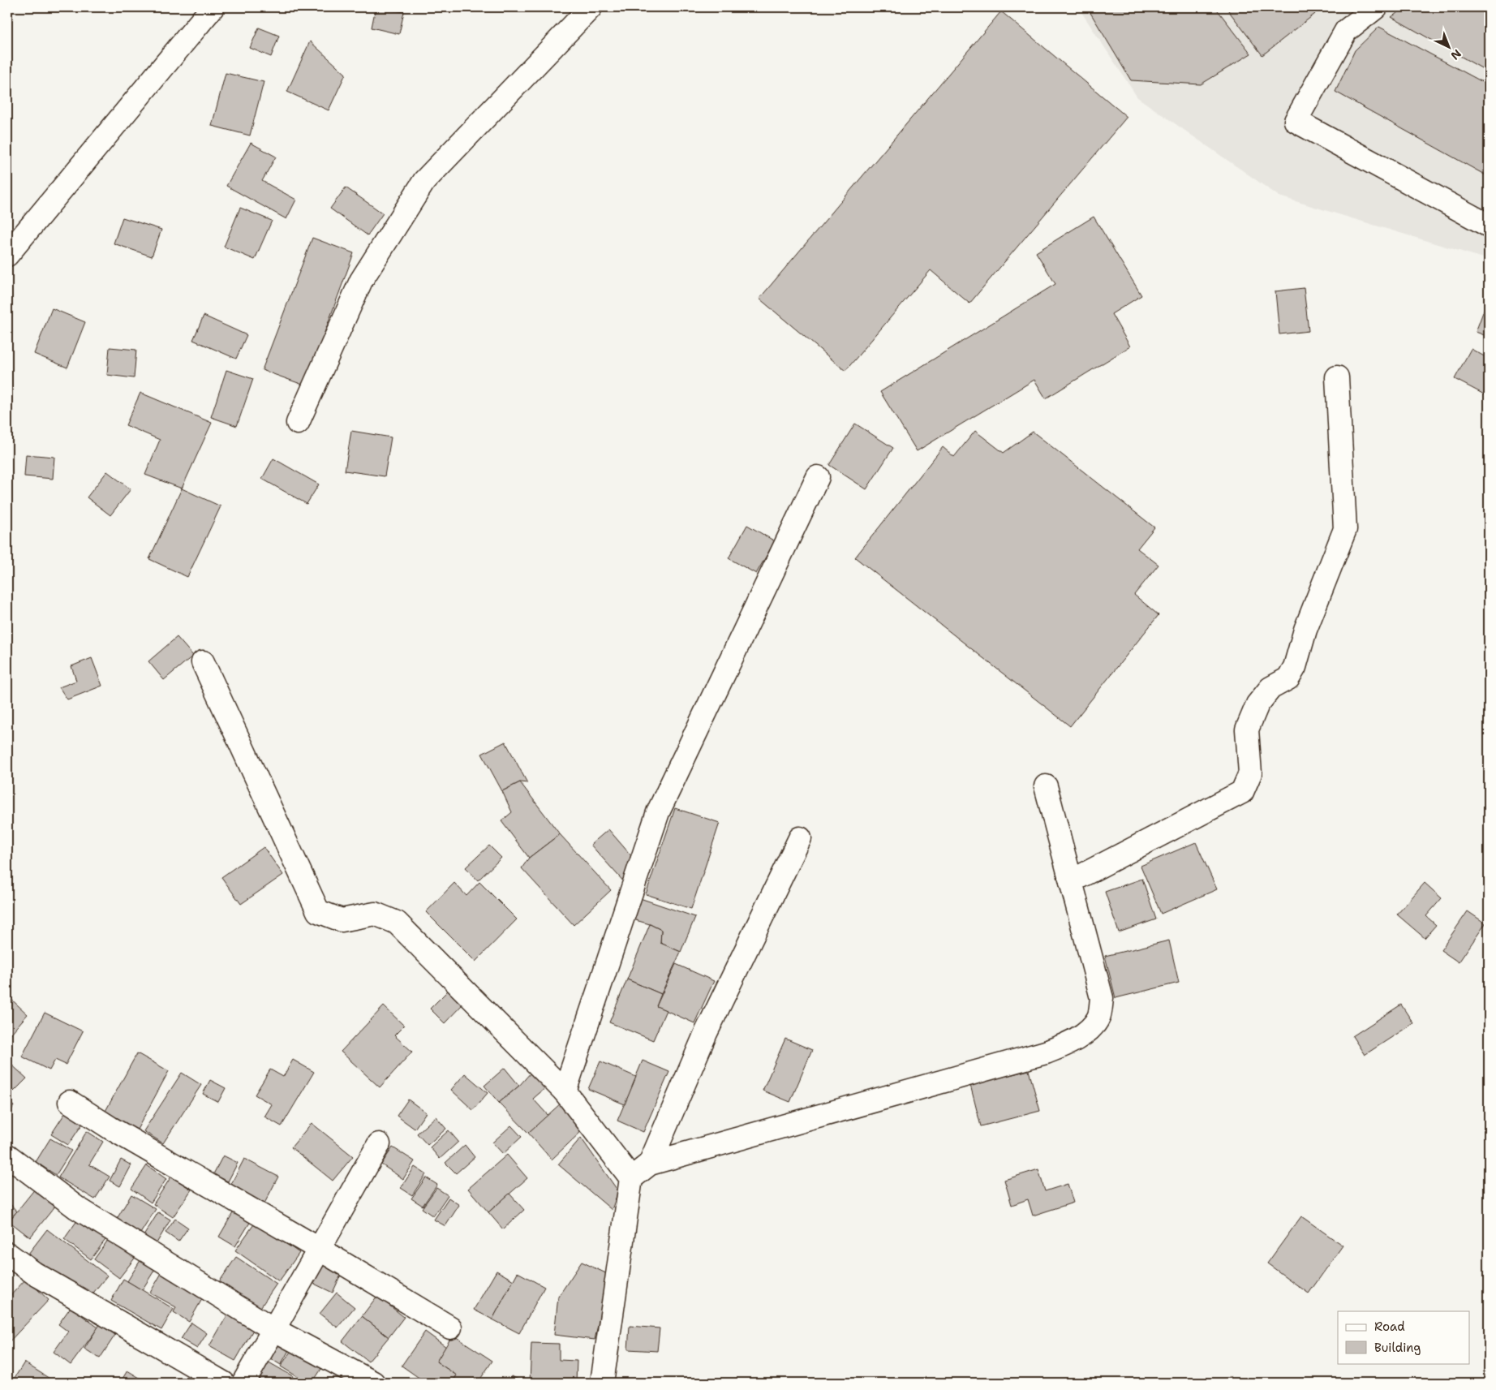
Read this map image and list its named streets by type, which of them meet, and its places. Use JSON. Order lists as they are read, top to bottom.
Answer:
{
  "legend": ["Road", "Building"],
  "north": "bottom right"
}
